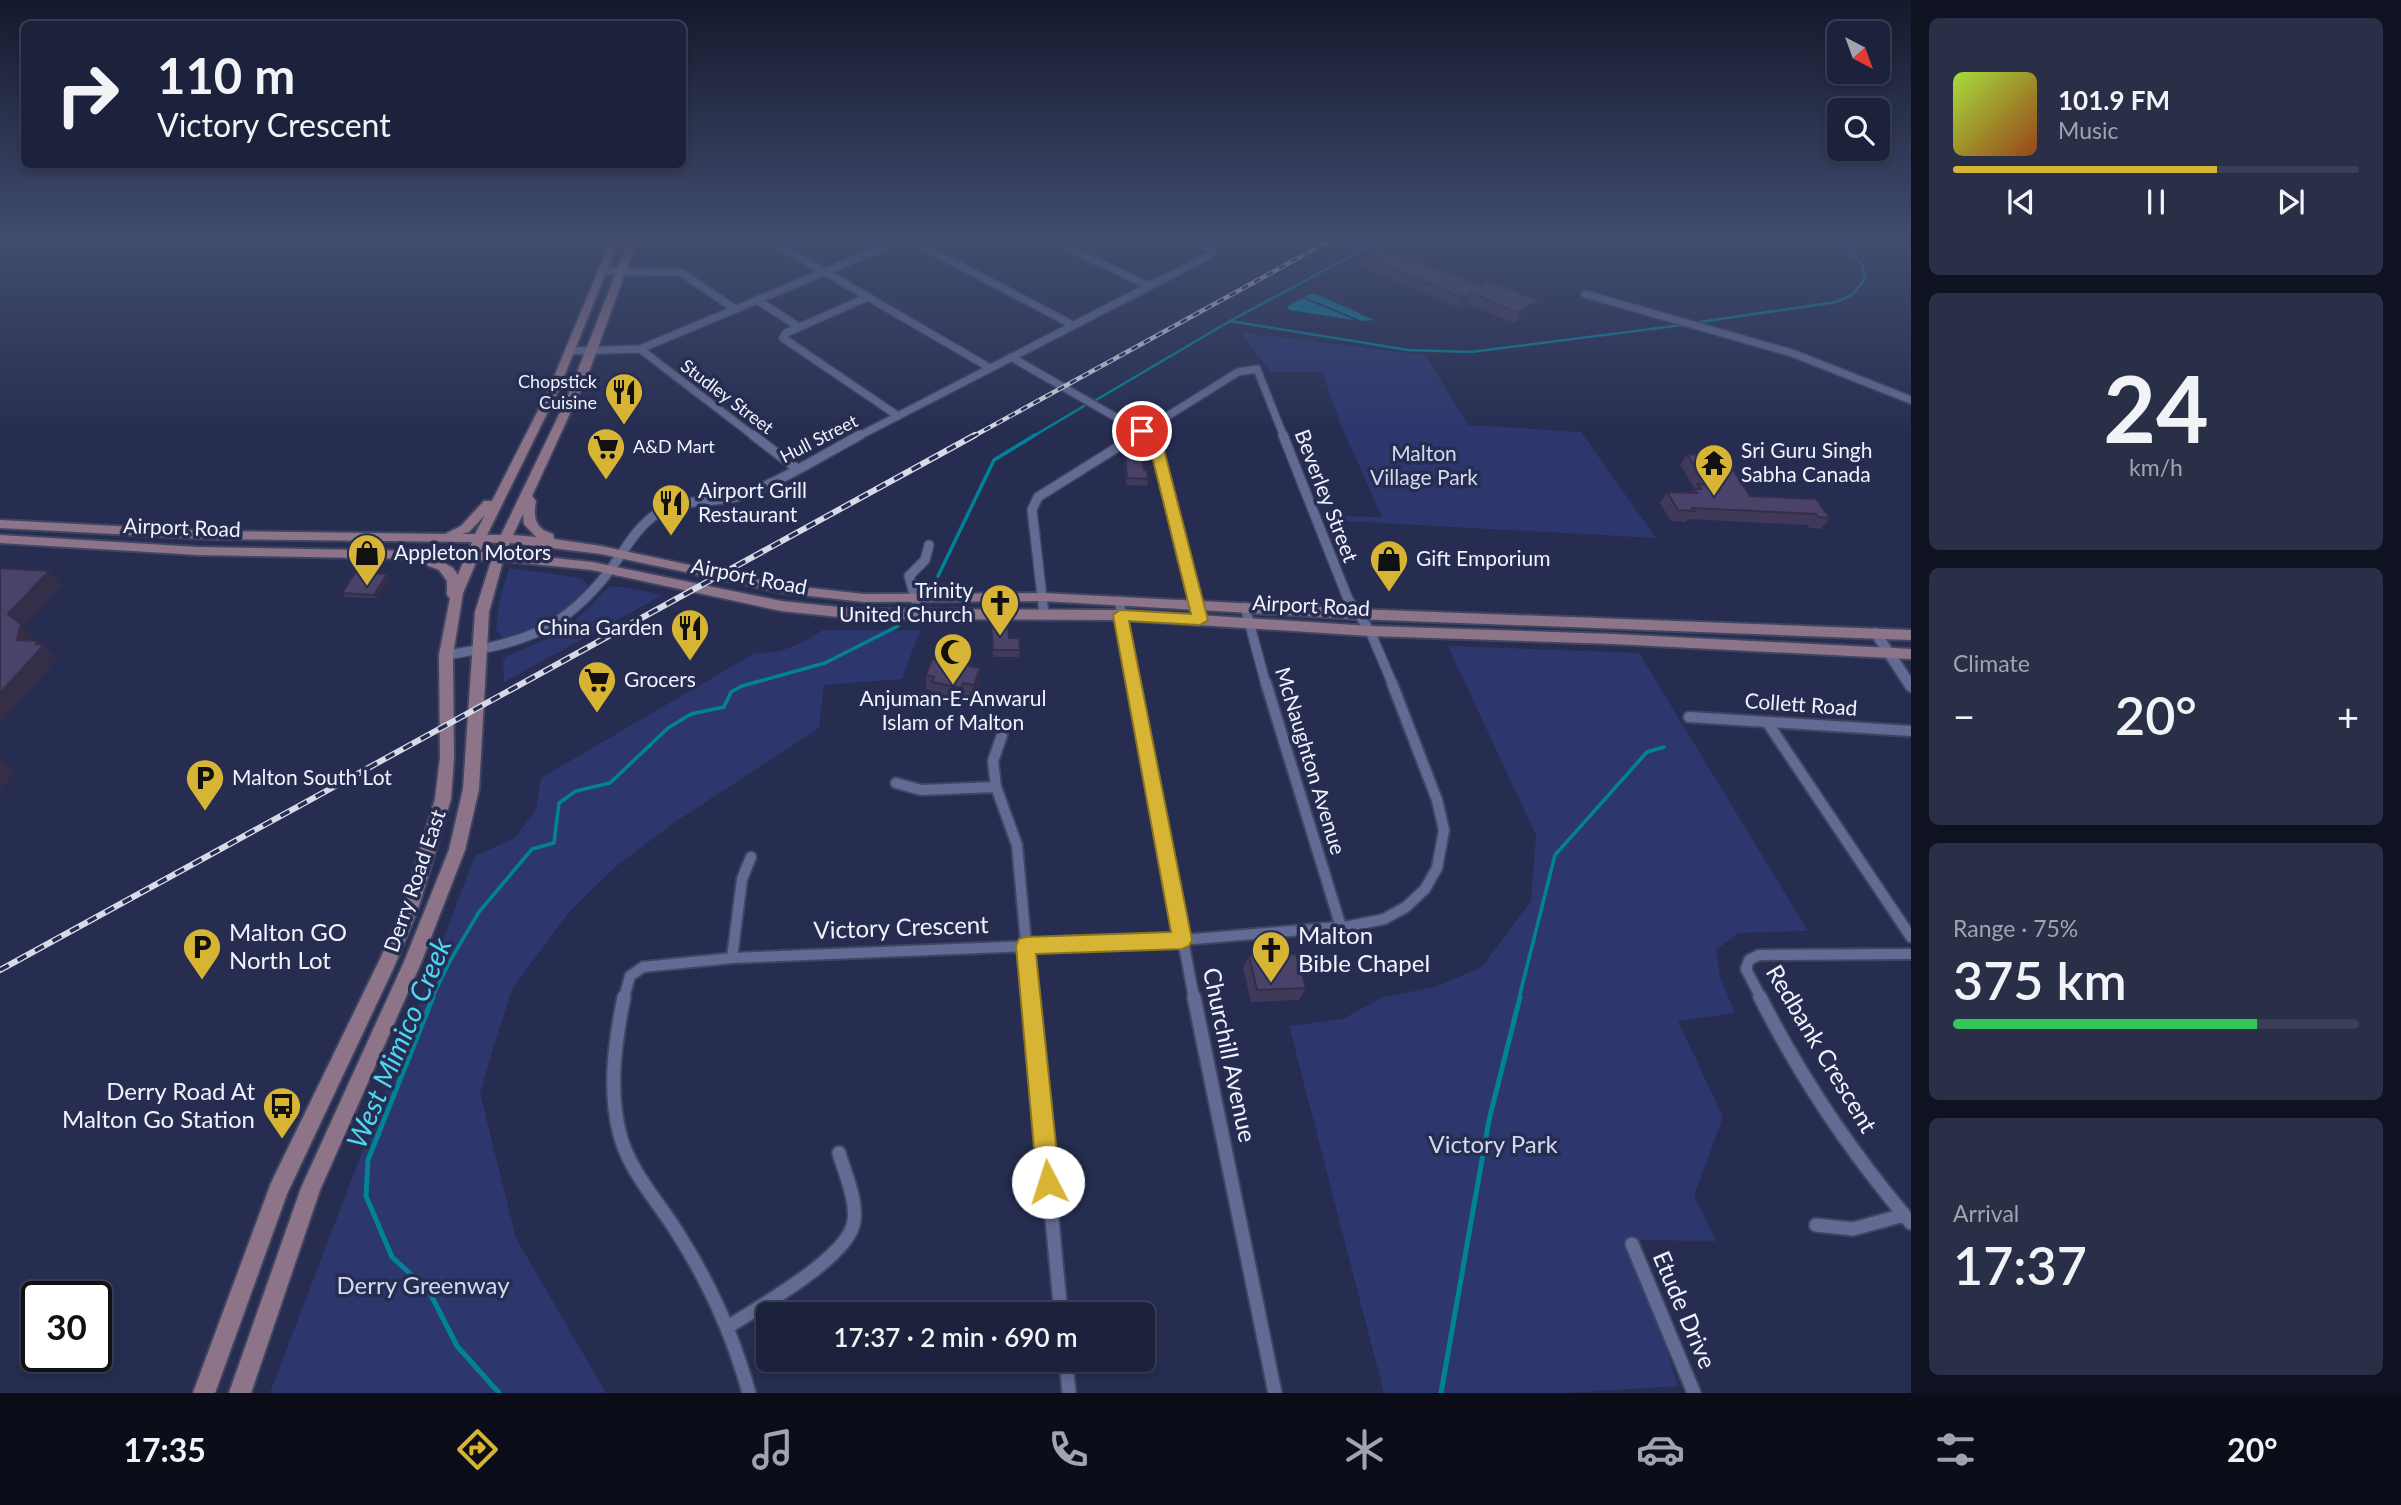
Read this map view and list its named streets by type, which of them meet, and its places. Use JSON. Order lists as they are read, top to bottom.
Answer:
{
  "streets": {
    "main road": ["Airport Road", "Derry Road East"],
    "street": [
      "Studley Street",
      "Hull Street",
      "Beverley Street",
      "Collett Road",
      "McNaughton Avenue",
      "Victory Crescent",
      "Redbank Crescent",
      "Churchill Avenue",
      "Etude Drive"
    ]
  },
  "crossings": [
    ["Studley Street", "Hull Street"],
    ["Hull Street", "Airport Road"],
    ["Hull Street", "Derry Road East"],
    ["Beverley Street", "Airport Road"],
    ["Beverley Street", "Victory Crescent"],
    ["Airport Road", "McNaughton Avenue"],
    ["Airport Road", "Derry Road East"],
    ["Airport Road", "Victory Crescent"],
    ["Airport Road", "Churchill Avenue"],
    ["McNaughton Avenue", "Victory Crescent"],
    ["Victory Crescent", "Churchill Avenue"]
  ],
  "water": ["West Mimico Creek"],
  "parks": ["Malton Village Park", "Victory Park", "Derry Greenway"],
  "places": {
    "restaurant": ["Chopstick Cuisine", "Airport Grill Restaurant", "China Garden"],
    "supermarket": ["A&D Mart", "Grocers"],
    "temple": ["Sri Guru Singh Sabha Canada"],
    "shop": ["Appleton Motors", "Gift Emporium"],
    "church": ["Trinity United Church", "Malton Bible Chapel"],
    "mosque": ["Anjuman-E-Anwarul Islam of Malton"],
    "parking": ["Malton South Lot", "Malton GO North Lot"],
    "bus stop": ["Derry Road At Malton Go Station"]
  },
  "north": "bottom right",
  "page": {
    "turn": ["110 m", "Victory Crescent"],
    "song": ["101.9 FM", "Music"],
    "tile": [
      ["24", "km/h"],
      "Climate",
      ["Range · 75%", "375 km"],
      ["Arrival", "17:37"]
    ],
    "heat": ["−", "20°", "+"],
    "limit": "30",
    "trip": "17:37 · 2 min · 690 m",
    "tabs": ["17:35", "20°"]
  }
}
